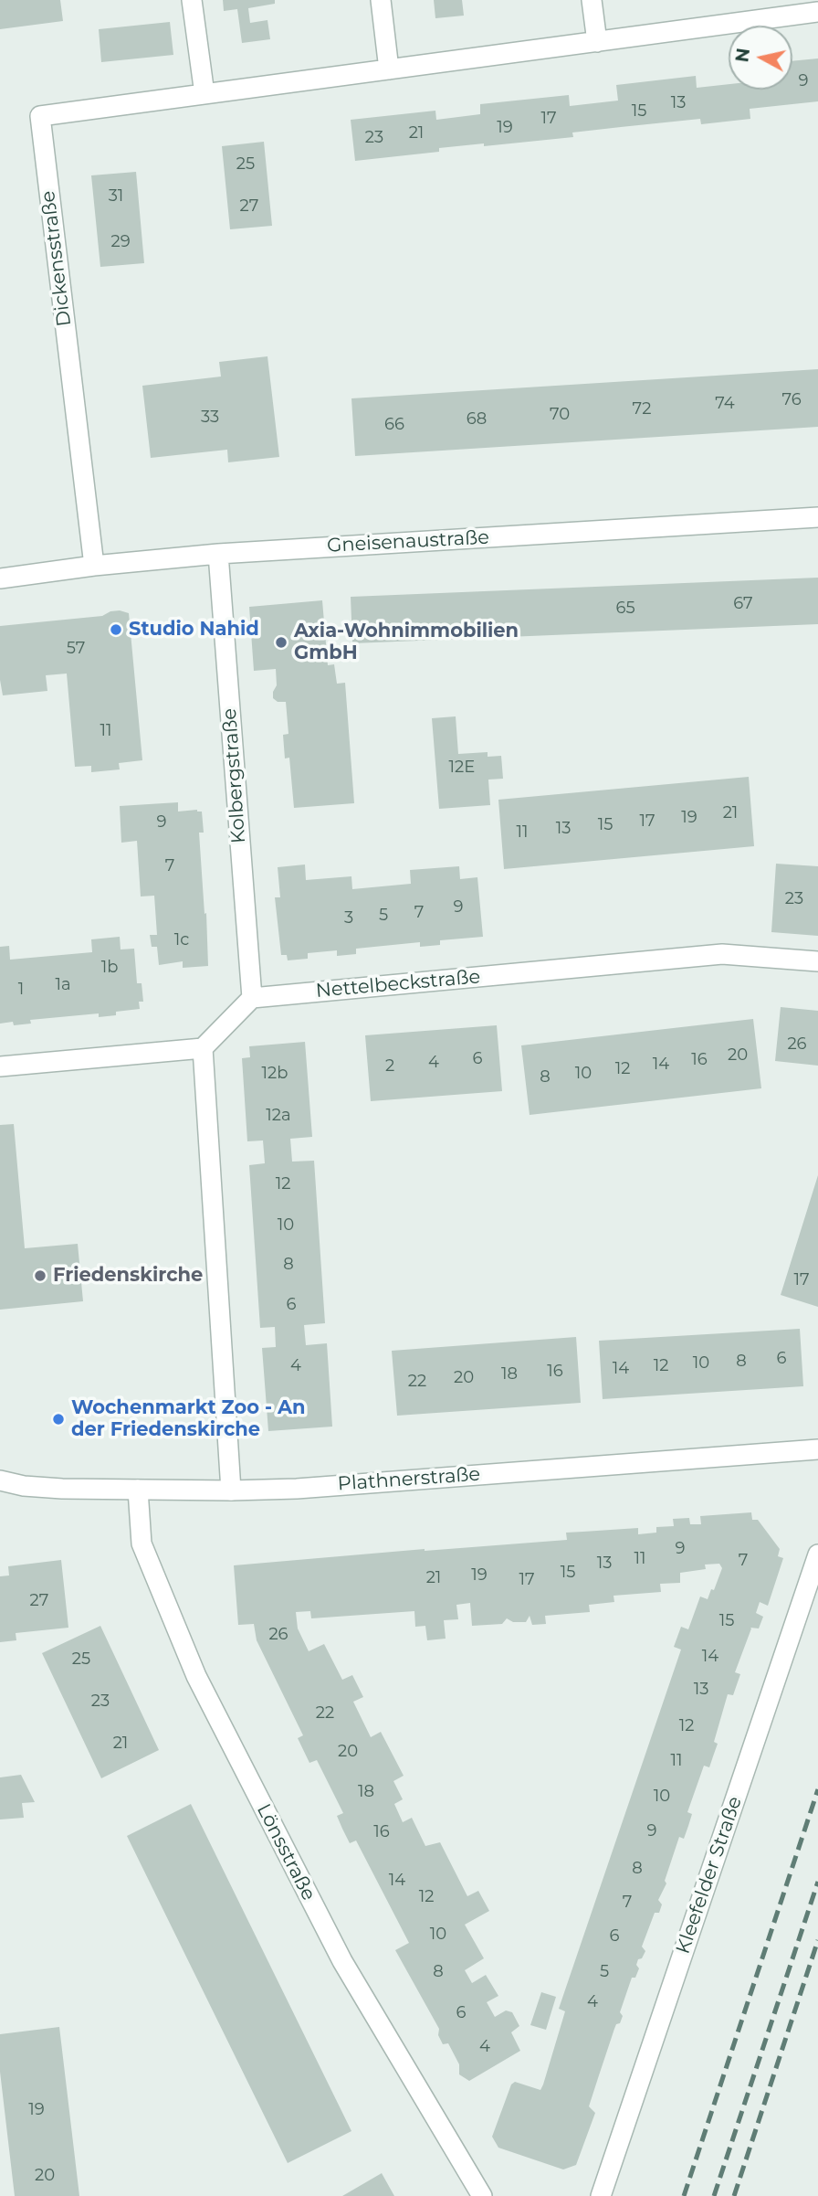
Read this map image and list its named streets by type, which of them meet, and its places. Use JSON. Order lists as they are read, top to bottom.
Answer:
{
  "streets": {
    "street": [
      "Dickensstraße",
      "Gneisenaustraße",
      "Kolbergstraße",
      "Nettelbeckstraße",
      "Plathnerstraße",
      "Lönsstraße",
      "Kleefelder Straße"
    ]
  },
  "crossings": [
    ["Dickensstraße", "Gneisenaustraße"],
    ["Gneisenaustraße", "Kolbergstraße"],
    ["Kolbergstraße", "Nettelbeckstraße"],
    ["Plathnerstraße", "Lönsstraße"]
  ],
  "places": [
    "Studio Nahid",
    "Axia-Wohnimmobilien GmbH",
    "Friedenskirche",
    "Wochenmarkt Zoo - An der Friedenskirche"
  ],
  "house_numbers": [
    "9",
    "13",
    "15",
    "17",
    "19",
    "21",
    "23",
    "25",
    "31",
    "27",
    "29",
    "76",
    "74",
    "72",
    "70",
    "33",
    "68",
    "66",
    "67",
    "65",
    "57",
    "11",
    "12E",
    "21",
    "19",
    "17",
    "9",
    "15",
    "13",
    "11",
    "7",
    "23",
    "9",
    "7",
    "5",
    "3",
    "1c",
    "1b",
    "1a",
    "1",
    "26",
    "20",
    "6",
    "16",
    "4",
    "14",
    "2",
    "12",
    "12b",
    "10",
    "8",
    "12a",
    "12",
    "10",
    "8",
    "17",
    "6",
    "6",
    "8",
    "10",
    "4",
    "12",
    "14",
    "16",
    "18",
    "20",
    "22",
    "9",
    "11",
    "7",
    "13",
    "15",
    "19",
    "21",
    "17",
    "27",
    "15",
    "26",
    "14",
    "25",
    "13",
    "23",
    "22",
    "12",
    "21",
    "20",
    "11",
    "18",
    "10",
    "9",
    "16",
    "8",
    "14",
    "12",
    "7",
    "10",
    "6",
    "8",
    "5",
    "4",
    "6",
    "4",
    "19",
    "20"
  ],
  "north": "left"
}
